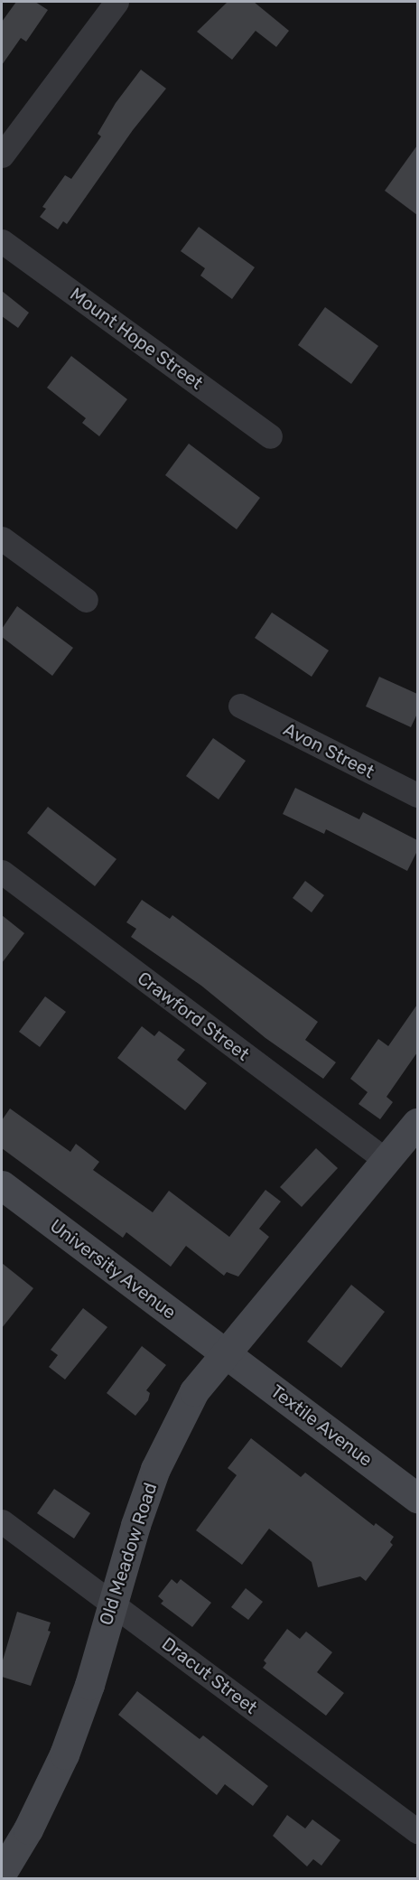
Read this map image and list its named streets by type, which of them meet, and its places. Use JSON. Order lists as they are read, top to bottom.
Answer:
{
  "streets": {
    "street": [
      "Mount Hope Street",
      "Avon Street",
      "Crawford Street",
      "University Avenue",
      "Textile Avenue",
      "Old Meadow Road",
      "Dracut Street"
    ]
  },
  "crossings": [
    ["Crawford Street", "Old Meadow Road"],
    ["University Avenue", "Textile Avenue"],
    ["University Avenue", "Old Meadow Road"],
    ["Textile Avenue", "Old Meadow Road"],
    ["Old Meadow Road", "Dracut Street"]
  ]
}
